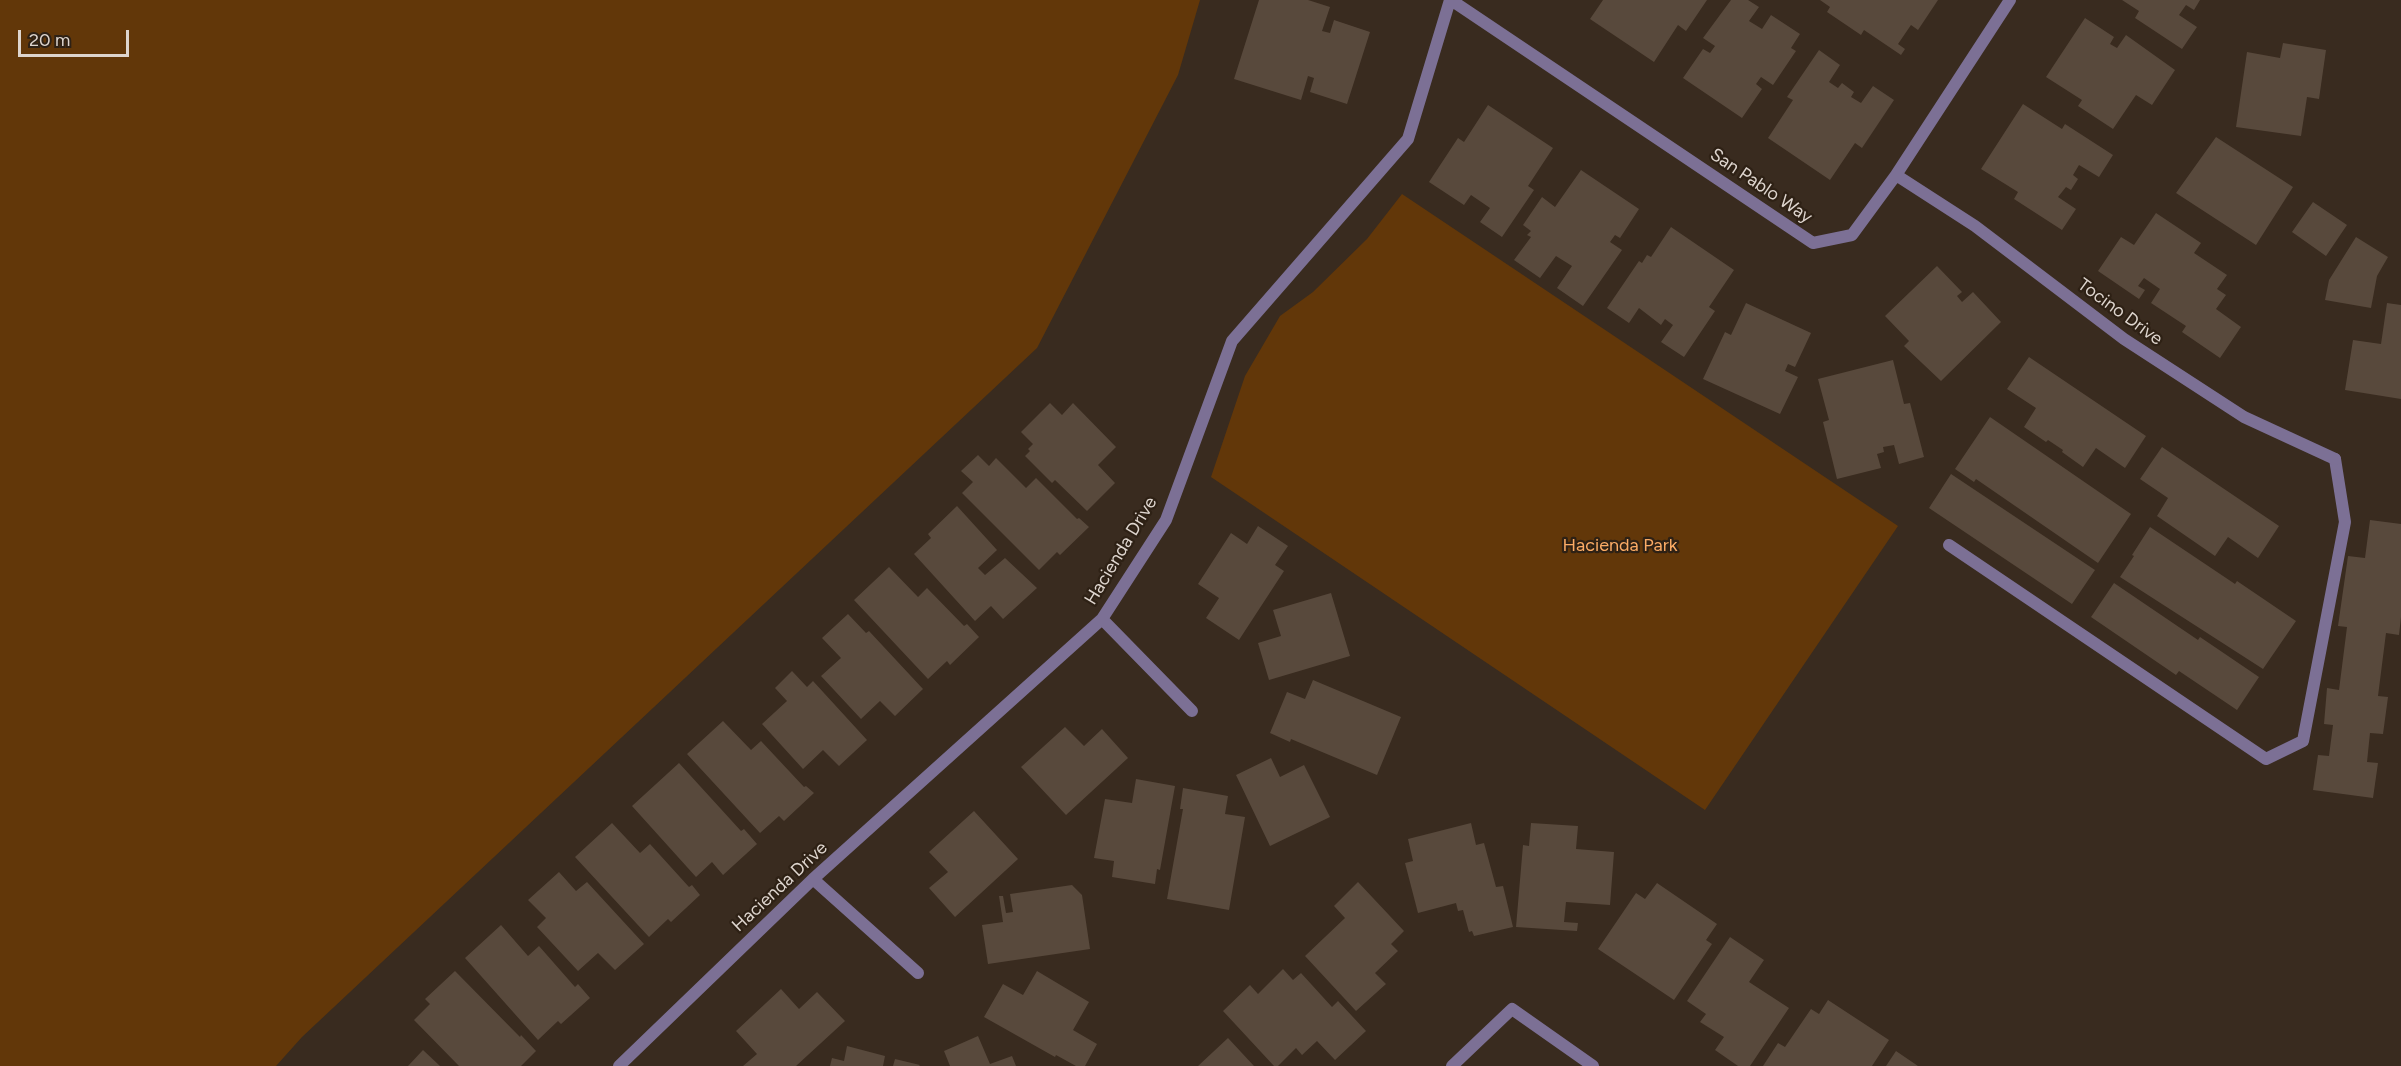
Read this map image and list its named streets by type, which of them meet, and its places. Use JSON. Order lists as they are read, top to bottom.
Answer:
{
  "streets": {
    "street": ["San Pablo Way", "Tocino Drive", "Hacienda Drive"]
  },
  "crossings": [
    ["San Pablo Way", "Tocino Drive"],
    ["San Pablo Way", "Hacienda Drive"]
  ],
  "parks": ["Hacienda Park"],
  "scale_bar": "20 m"
}
